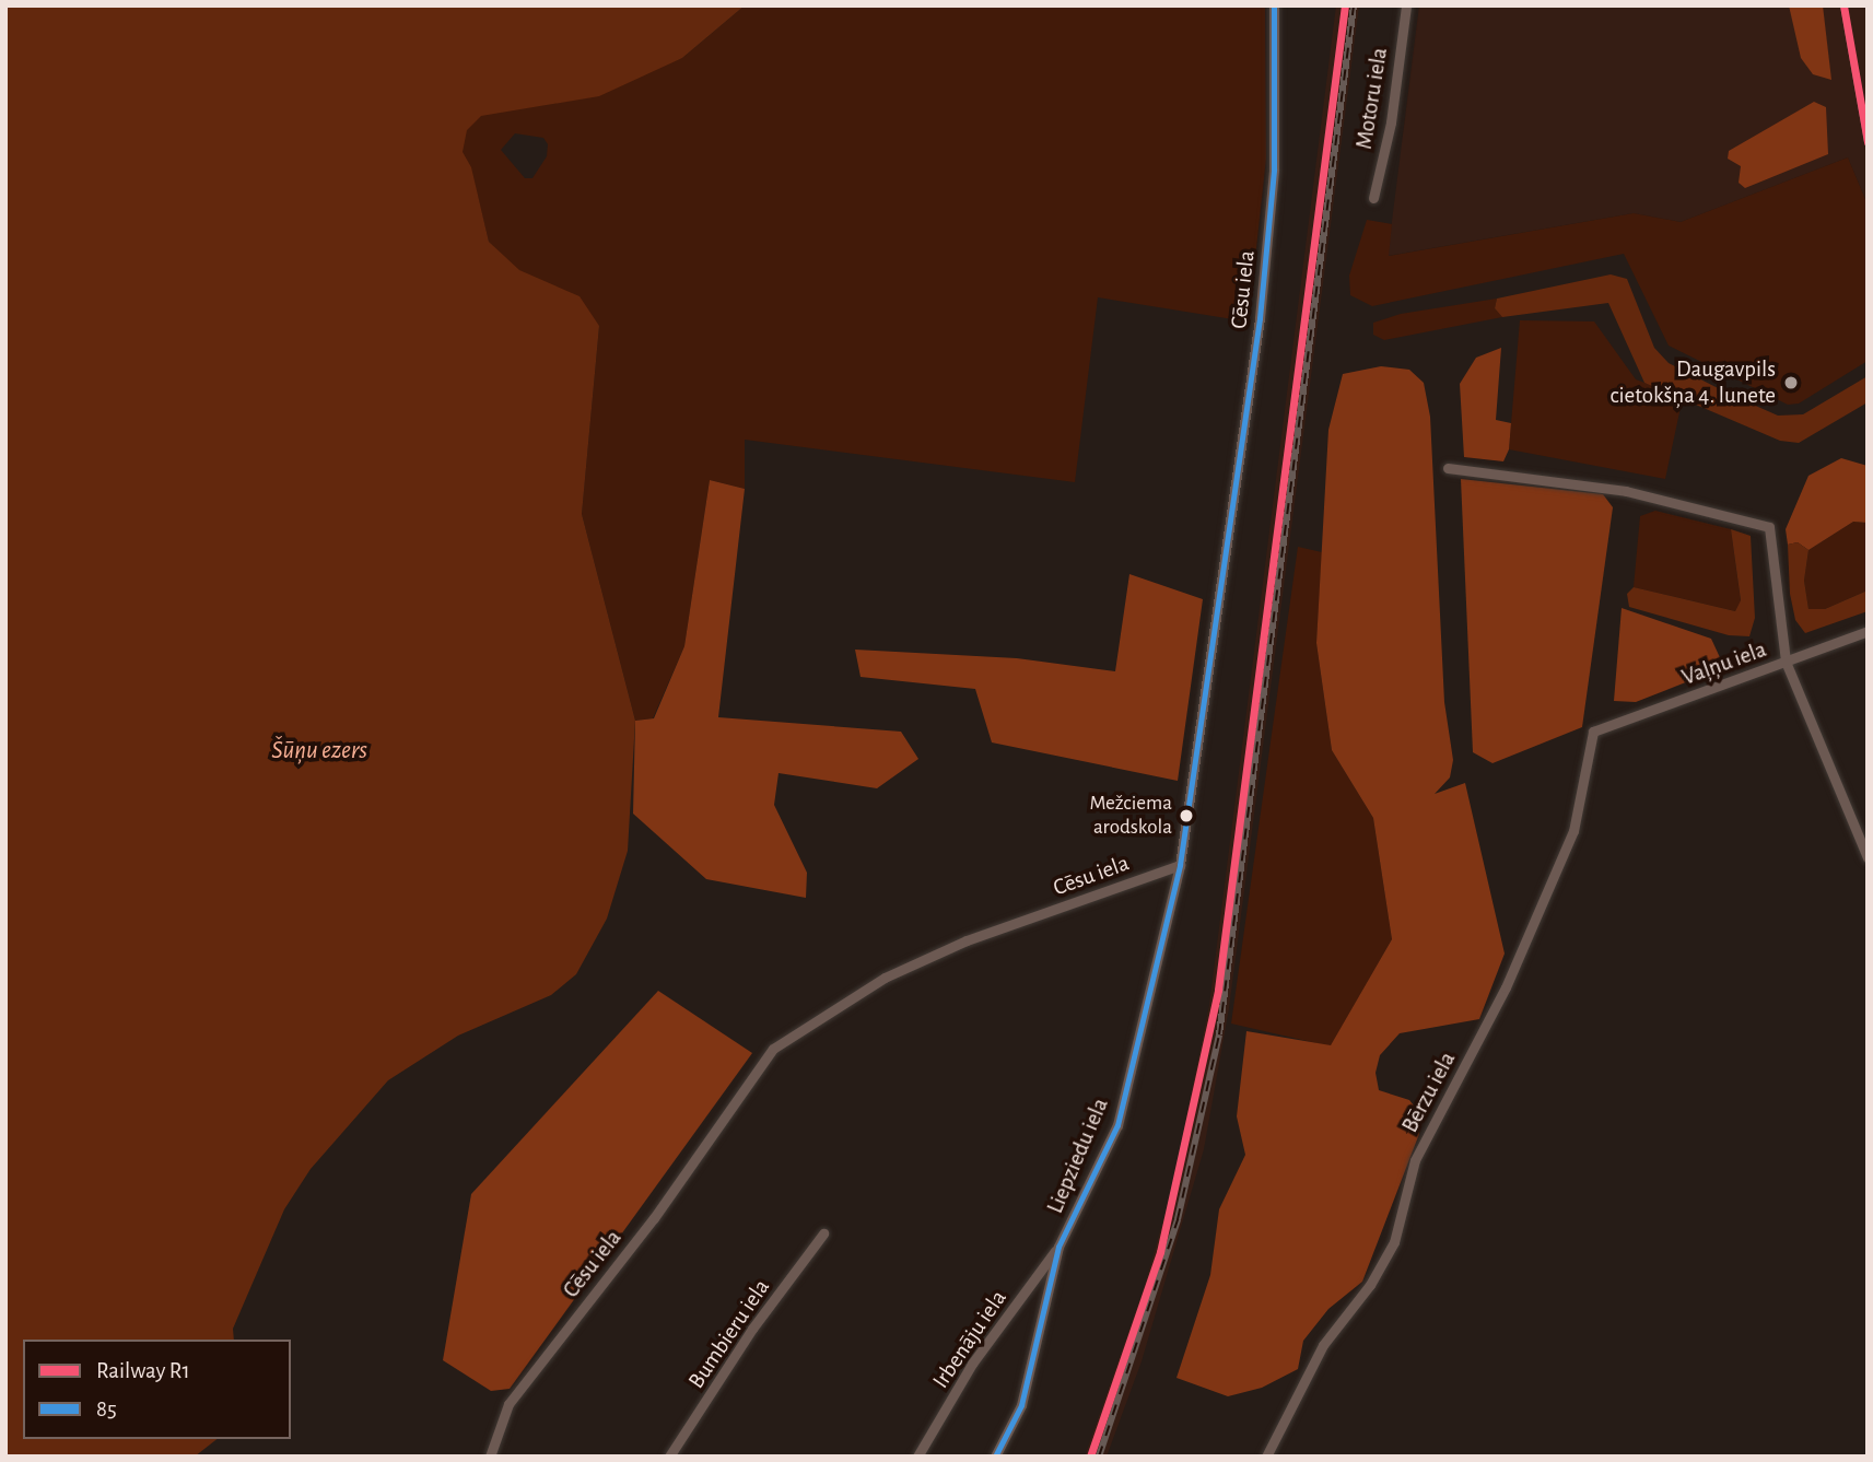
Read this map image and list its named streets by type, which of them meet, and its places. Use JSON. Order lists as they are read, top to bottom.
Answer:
{
  "streets": {
    "street": [
      "Motoru iela",
      "Cēsu iela",
      "Vaļņu iela",
      "Bērzu iela",
      "Liepziedu iela",
      "Bumbieru iela",
      "Irbenāju iela"
    ]
  },
  "crossings": [
    ["Cēsu iela", "Liepziedu iela"],
    ["Vaļņu iela", "Bērzu iela"],
    ["Liepziedu iela", "Irbenāju iela"]
  ],
  "water": ["Šūņu ezers"],
  "places": ["Daugavpils cietokšņa 4. lunete", "Mežciema arodskola"],
  "lines": ["rail line R1", "transit line 85"],
  "legend": ["Railway R1", "85"]
}
